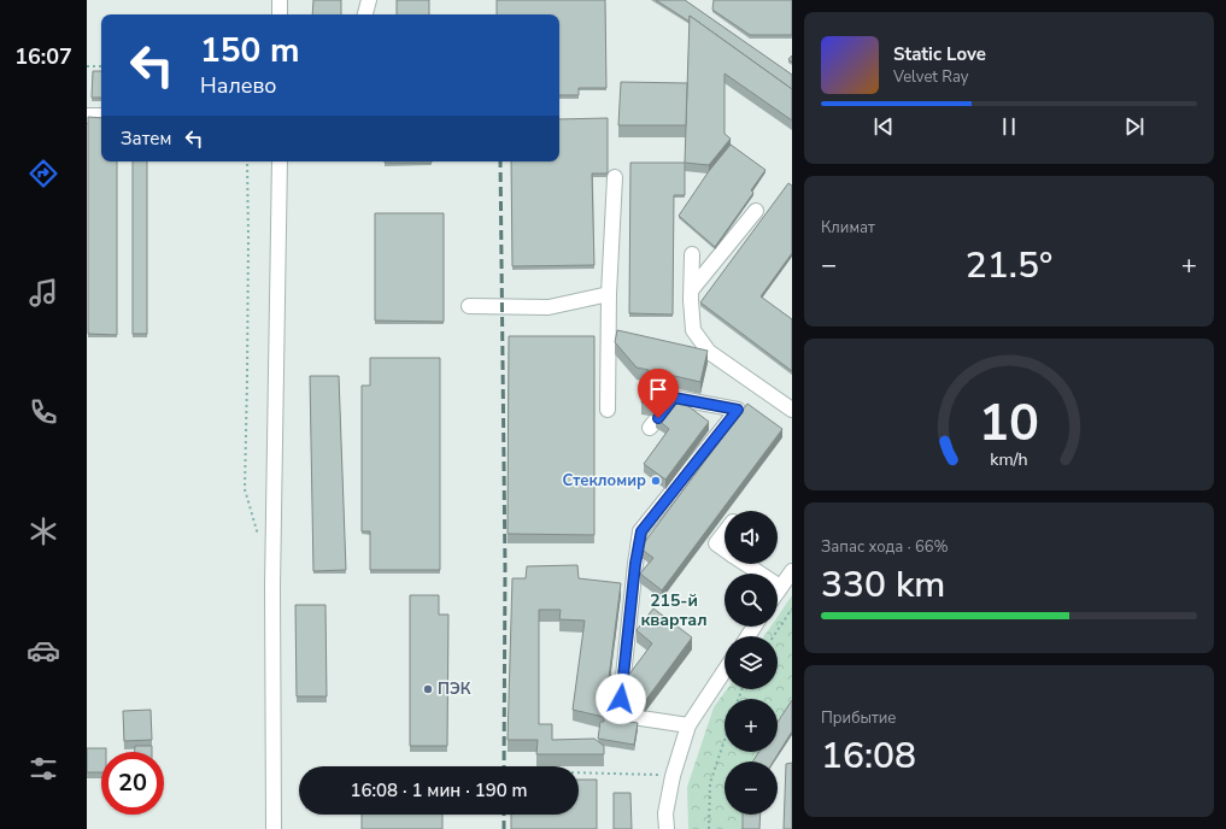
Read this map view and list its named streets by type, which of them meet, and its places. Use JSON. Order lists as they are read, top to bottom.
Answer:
{
  "districts": ["215-й квартал"],
  "places": ["Стекломир", "ПЭК"],
  "page": {
    "tabs": "16:07",
    "turn": ["150 m", "Налево"],
    "song": ["Static Love", "Velvet Ray"],
    "then": "Затем",
    "tile": [
      "Климат",
      ["Запас хода · 66%", "330 km"],
      ["Прибытие", "16:08"]
    ],
    "heat": ["−", "21.5°", "+"],
    "map_buttons": ["+", "−"],
    "limit": "20",
    "trip": "16:08 · 1 мин · 190 m",
    "gauge": ["10", "km/h"]
  }
}
